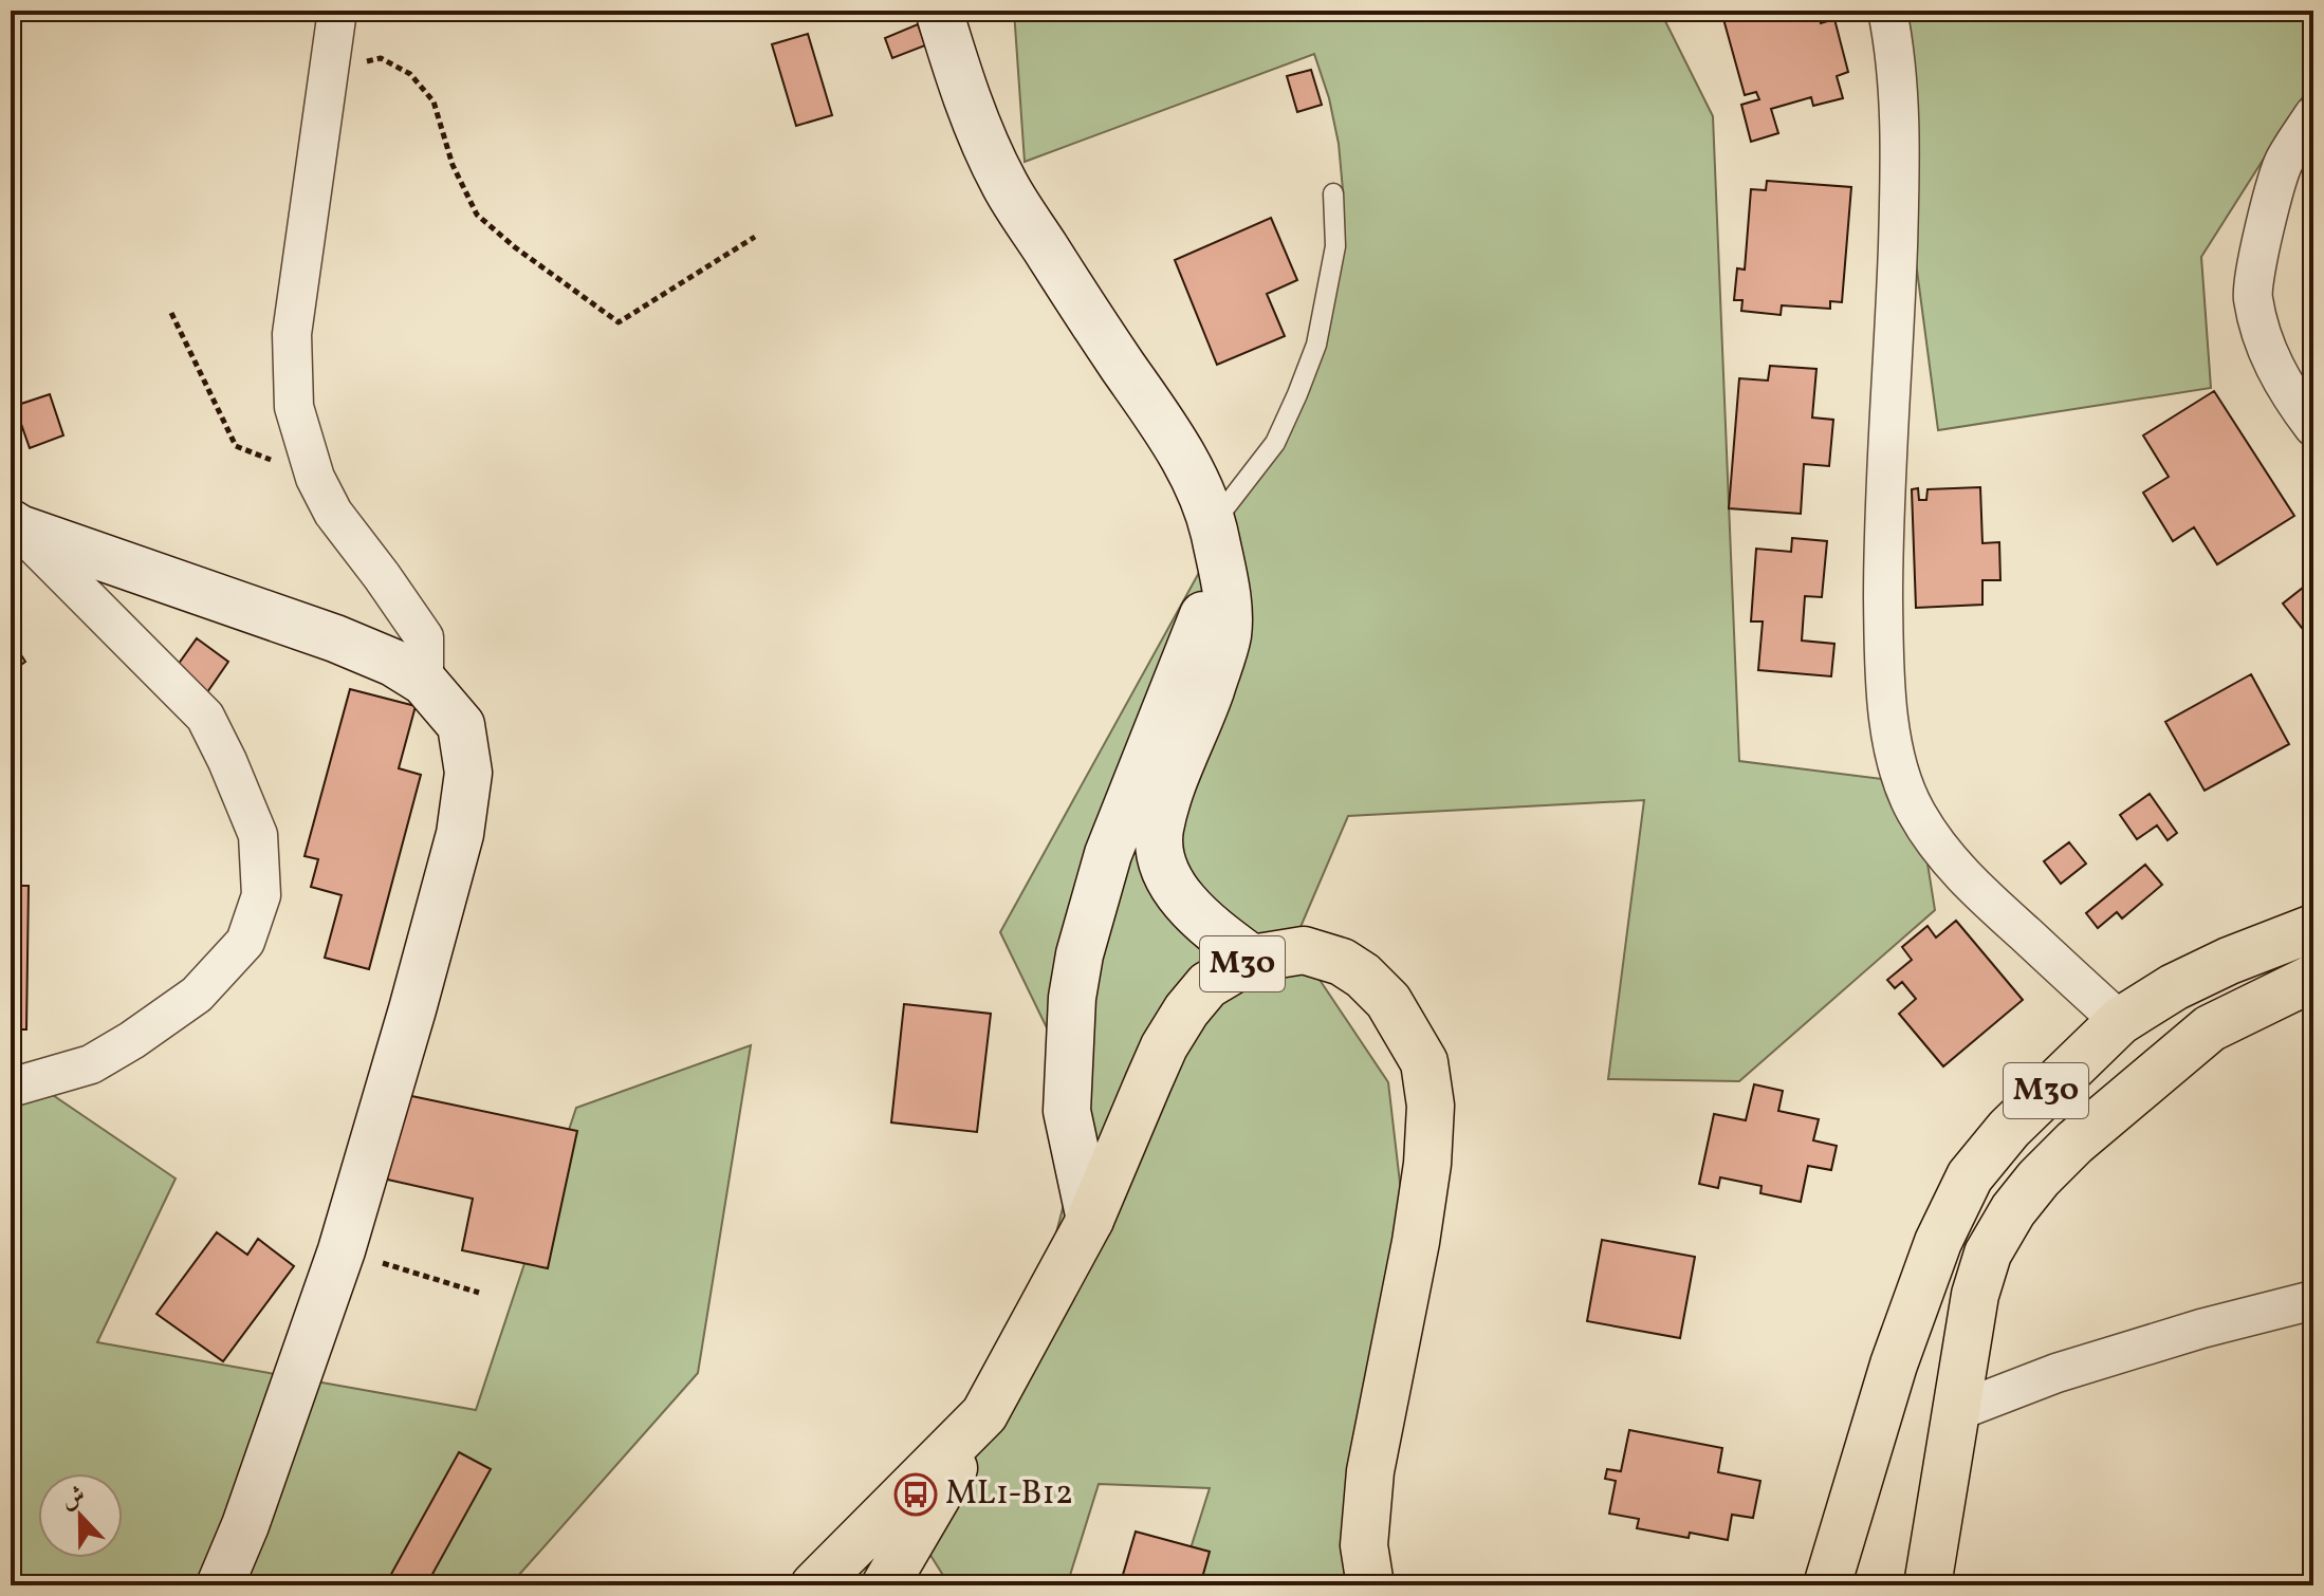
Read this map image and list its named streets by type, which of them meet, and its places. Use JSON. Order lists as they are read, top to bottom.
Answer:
{
  "streets": {
    "highway": ["M30"]
  },
  "places": {
    "bus stop": ["ML1-B12"]
  },
  "north": "top"
}
